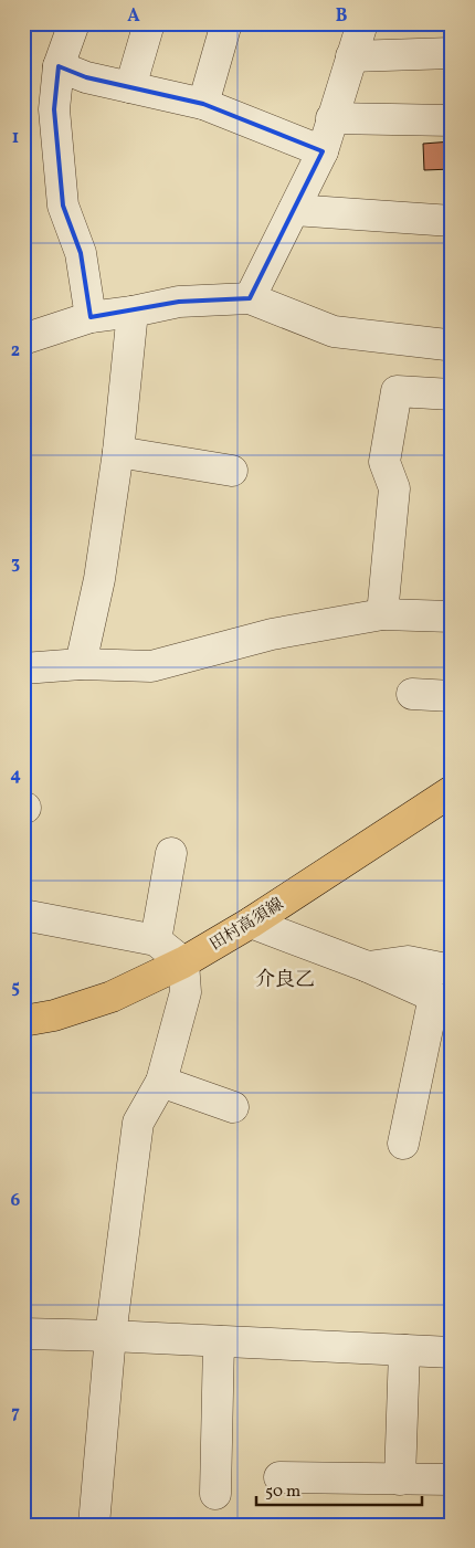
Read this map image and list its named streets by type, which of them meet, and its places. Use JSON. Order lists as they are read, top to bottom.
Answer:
{
  "streets": {
    "main road": ["田村高須線"]
  },
  "districts": ["介良乙"],
  "scale_bar": "50 m",
  "grid": {
    "columns": ["A", "B"],
    "rows": [
      "1",
      "2",
      "3",
      "4",
      "5",
      "6",
      "7"
    ]
  }
}
